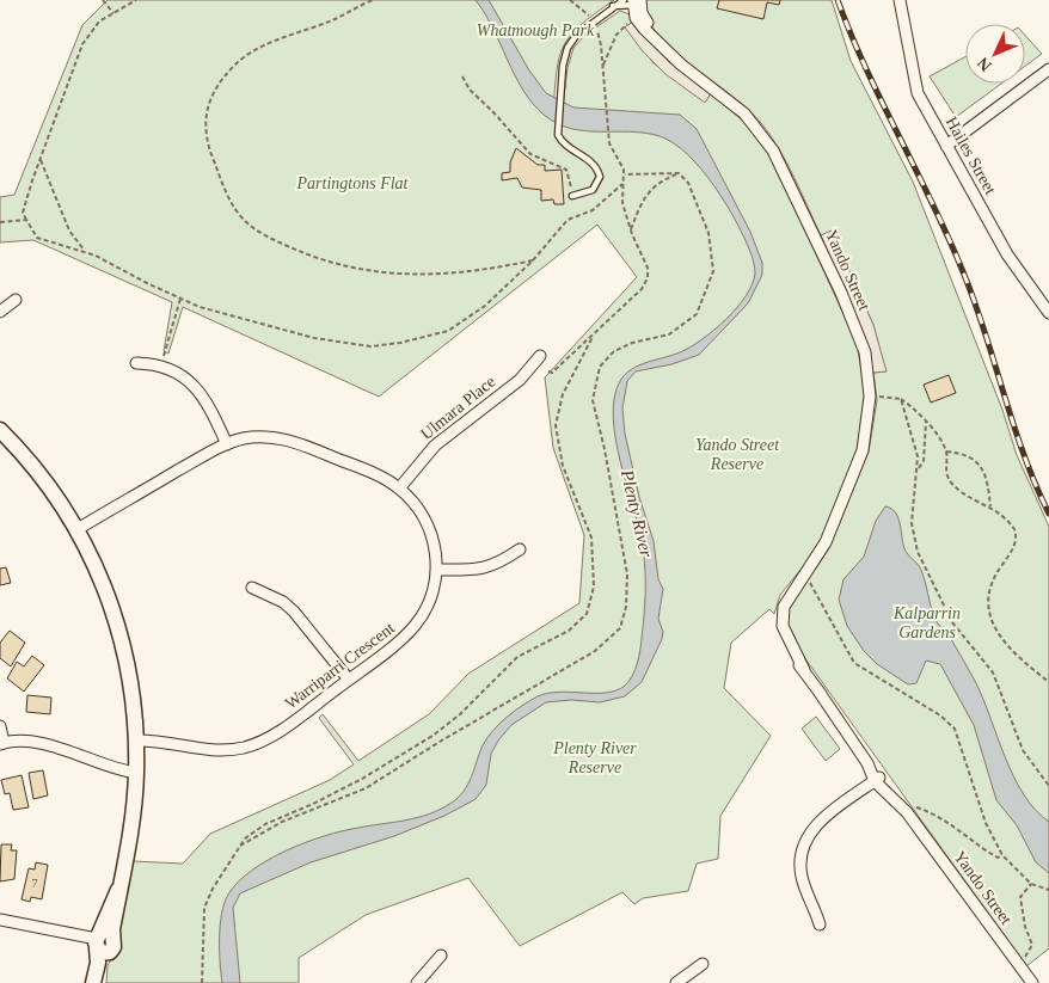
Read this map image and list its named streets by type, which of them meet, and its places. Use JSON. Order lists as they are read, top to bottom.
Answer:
{
  "streets": {
    "street": [
      "Hailes Street",
      "Yando Street",
      "Ulmara Place",
      "Warriparri Crescent"
    ]
  },
  "crossings": [
    ["Ulmara Place", "Warriparri Crescent"]
  ],
  "water": ["Plenty River"],
  "parks": [
    "Whatmough Park",
    "Partingtons Flat",
    "Yando Street Reserve",
    "Kalparrin Gardens",
    "Plenty River Reserve"
  ],
  "house_numbers": ["7"],
  "north": "bottom left"
}
